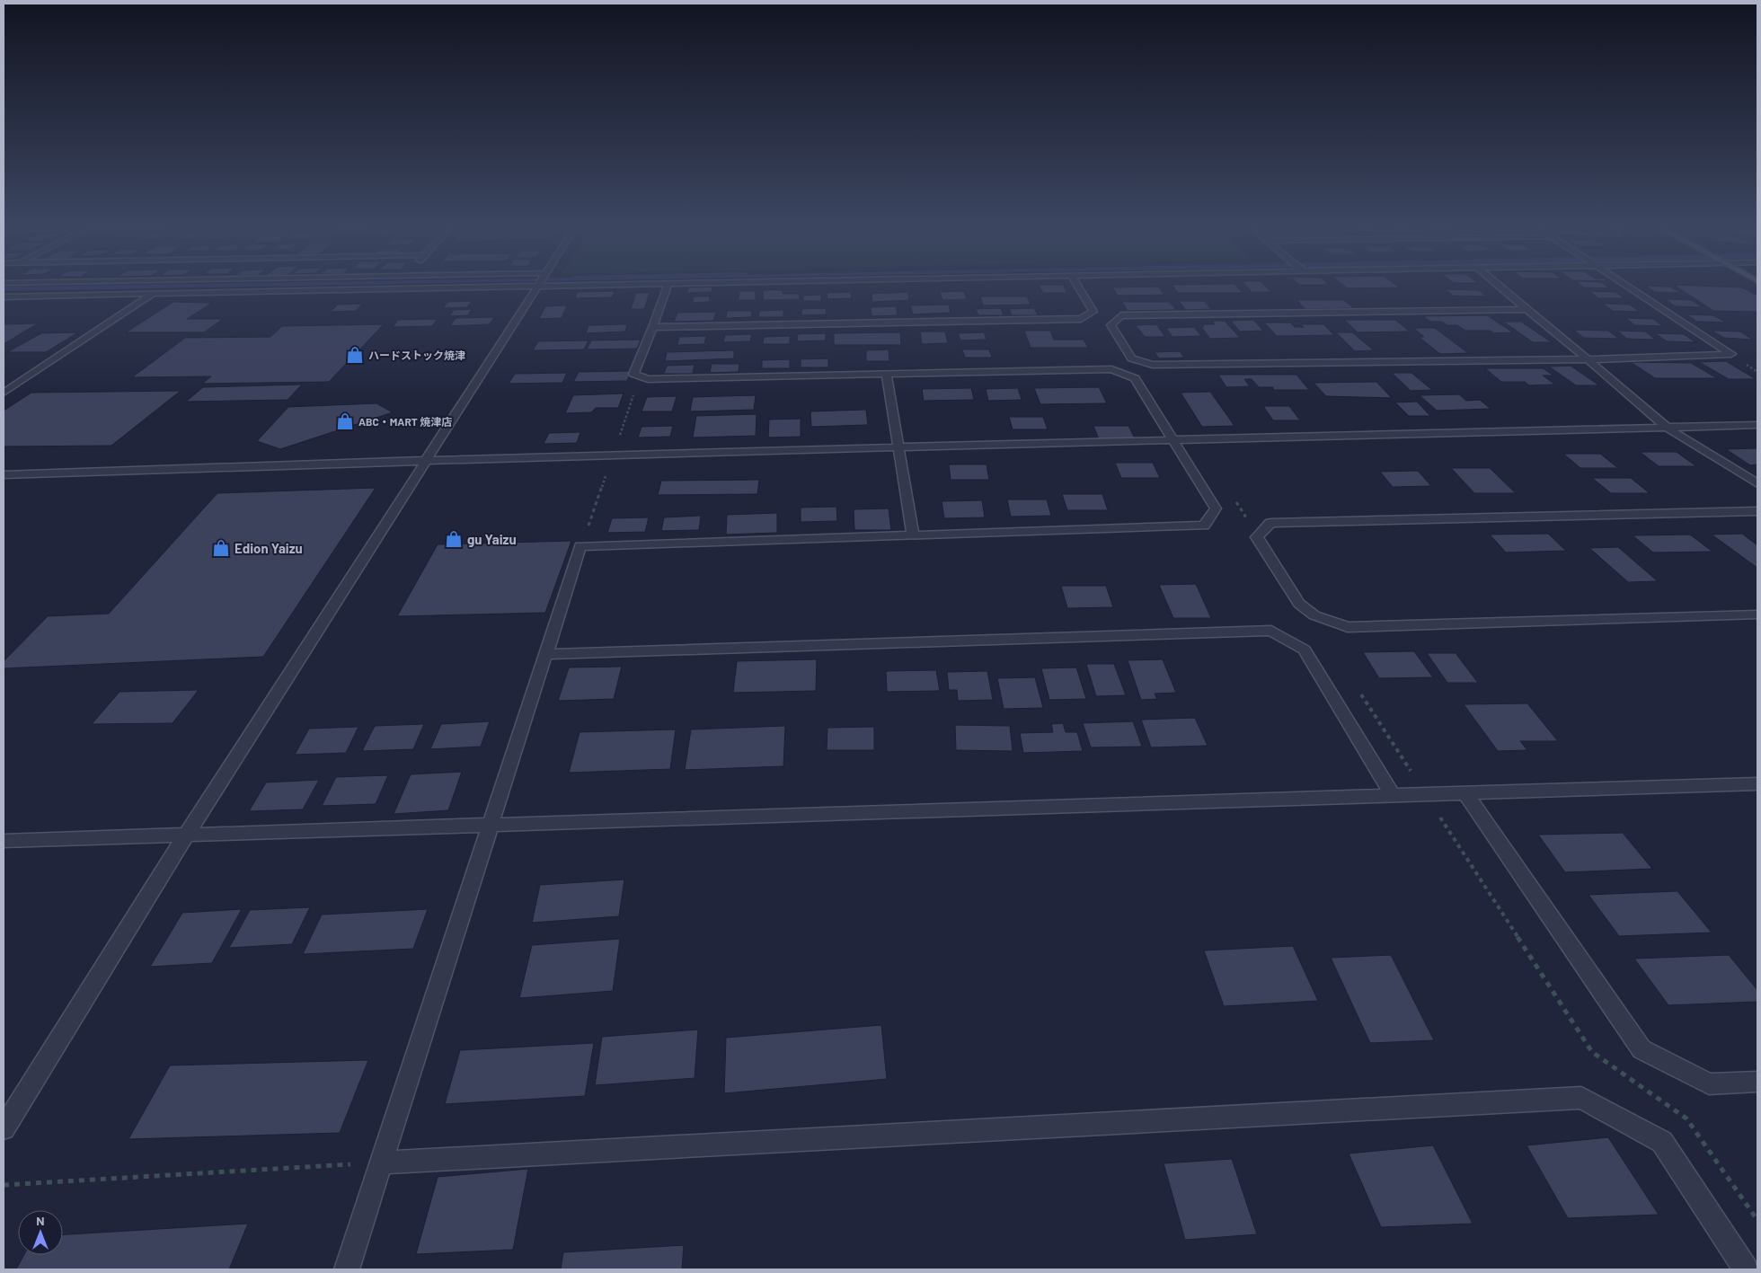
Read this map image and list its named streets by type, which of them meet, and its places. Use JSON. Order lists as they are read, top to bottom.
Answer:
{
  "places": {
    "shop": [
      "ハードストック焼津",
      "ABC・MART 焼津店",
      "gu Yaizu",
      "Edion Yaizu"
    ]
  },
  "north": "top"
}
